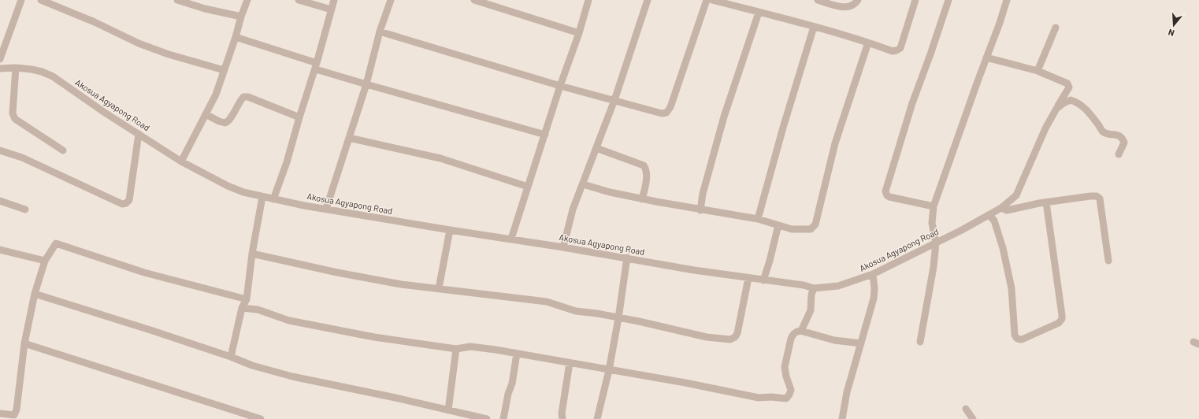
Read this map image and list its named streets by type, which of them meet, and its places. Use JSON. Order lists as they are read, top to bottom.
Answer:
{
  "streets": {
    "street": ["Akosua Agyapong Road"]
  },
  "north": "bottom"
}
